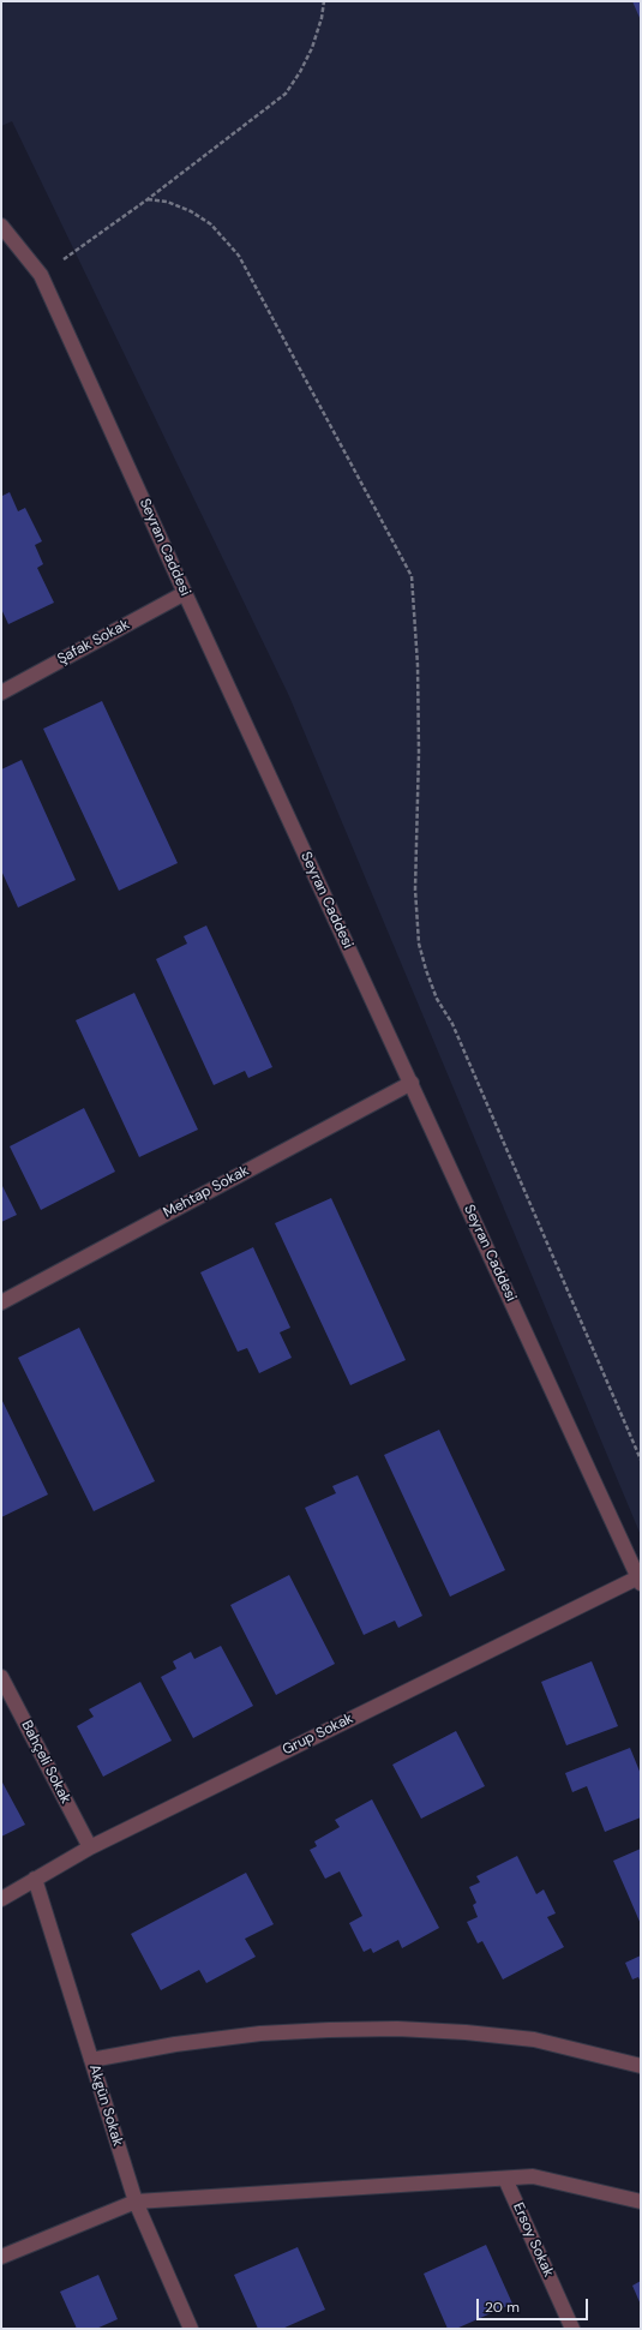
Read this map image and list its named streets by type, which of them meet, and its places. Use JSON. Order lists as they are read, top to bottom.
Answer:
{
  "streets": {
    "street": [
      "Seyran Caddesi",
      "Şafak Sokak",
      "Mehtap Sokak",
      "Grup Sokak",
      "Bahçeli Sokak",
      "Akgün Sokak",
      "Ersoy Sokak"
    ]
  },
  "crossings": [
    ["Seyran Caddesi", "Şafak Sokak"],
    ["Seyran Caddesi", "Mehtap Sokak"],
    ["Seyran Caddesi", "Grup Sokak"],
    ["Grup Sokak", "Bahçeli Sokak"],
    ["Grup Sokak", "Akgün Sokak"]
  ],
  "scale_bar": "20 m"
}
